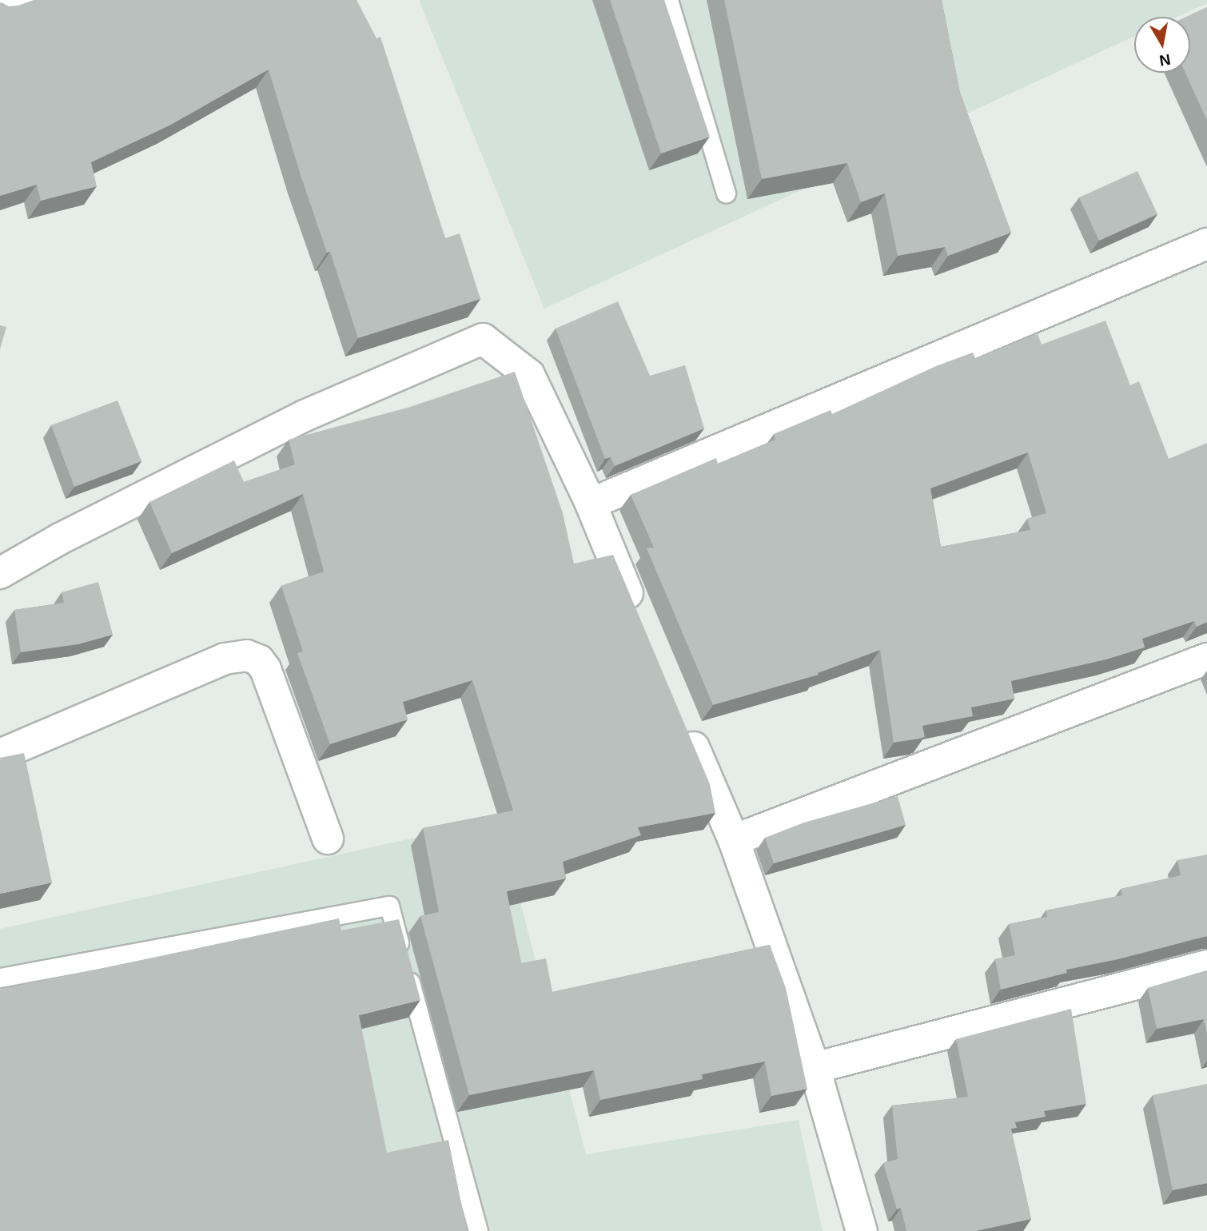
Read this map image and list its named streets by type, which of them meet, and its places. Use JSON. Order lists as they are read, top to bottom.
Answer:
{
  "north": "bottom"
}
